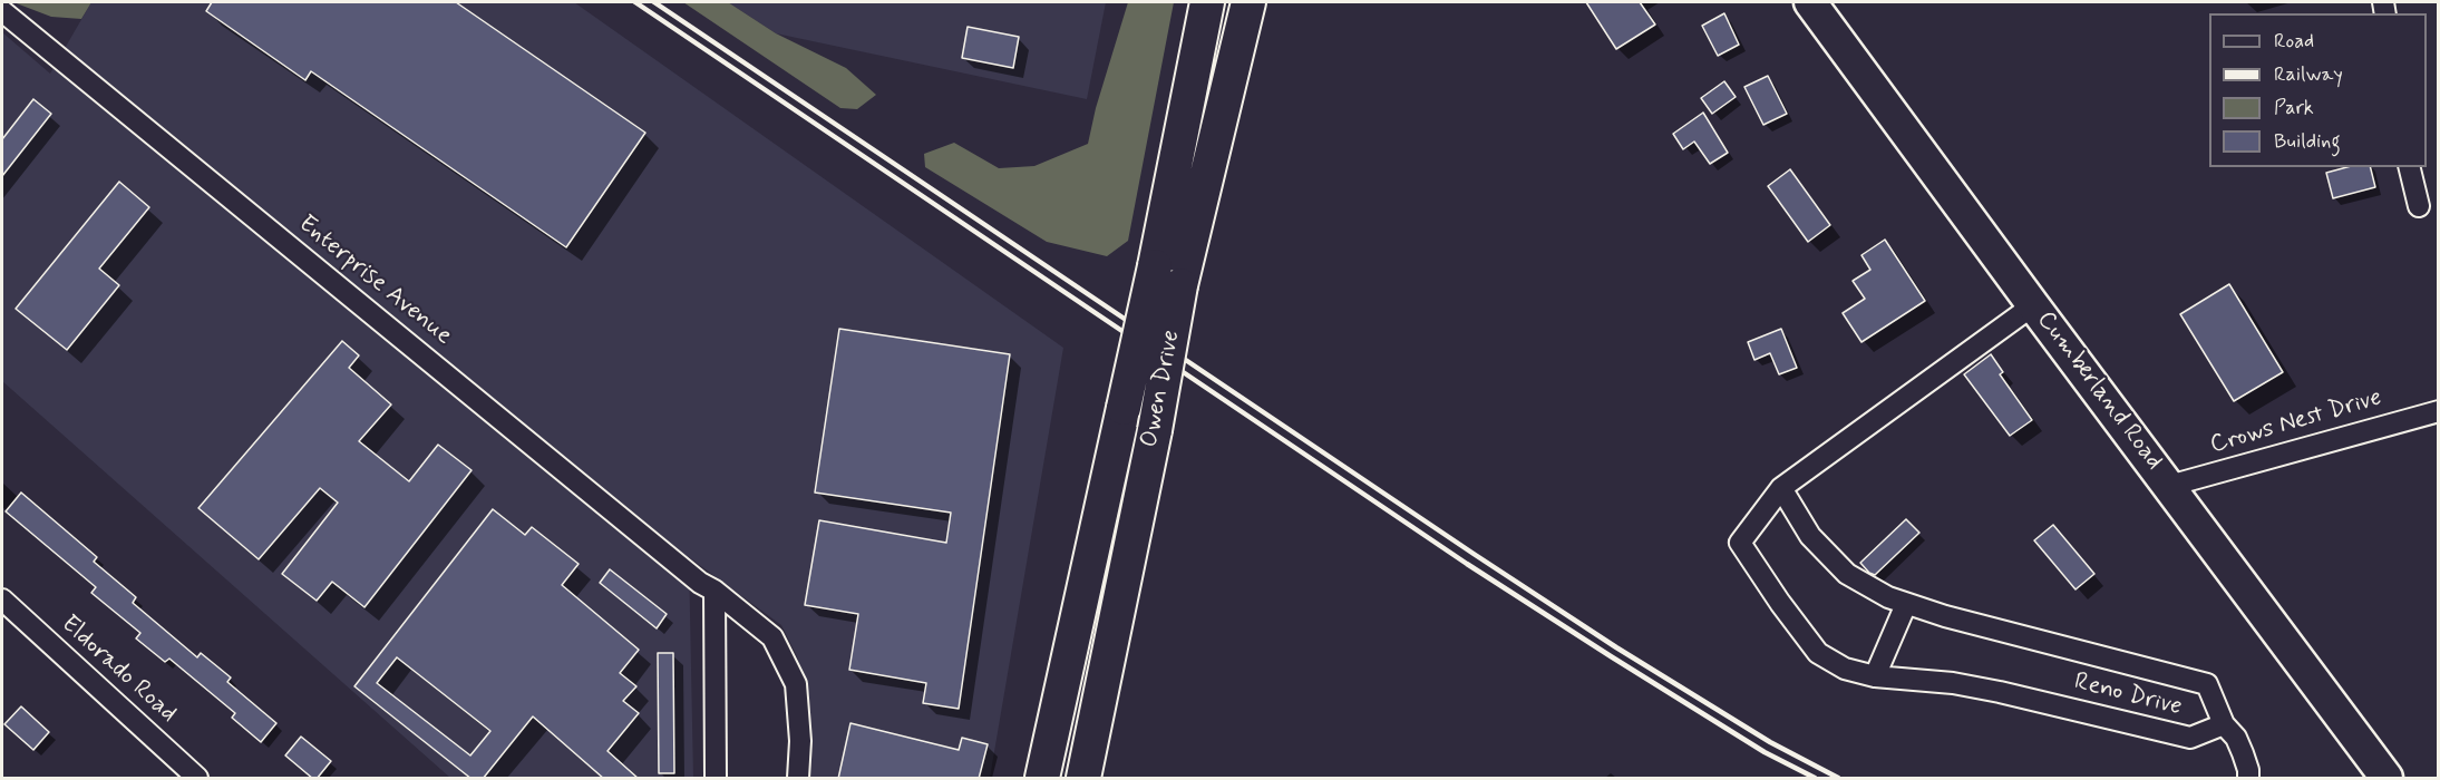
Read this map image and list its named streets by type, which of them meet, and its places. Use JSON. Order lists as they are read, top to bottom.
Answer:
{
  "streets": {
    "highway": ["Owen Drive"],
    "main road": ["Cumberland Road"],
    "street": [
      "Enterprise Avenue",
      "Crows Nest Drive",
      "Eldorado Road",
      "Reno Drive"
    ]
  },
  "crossings": [
    ["Cumberland Road", "Crows Nest Drive"],
    ["Cumberland Road", "Reno Drive"]
  ],
  "legend": [
    "Road",
    "Railway",
    "Park",
    "Building"
  ]
}
